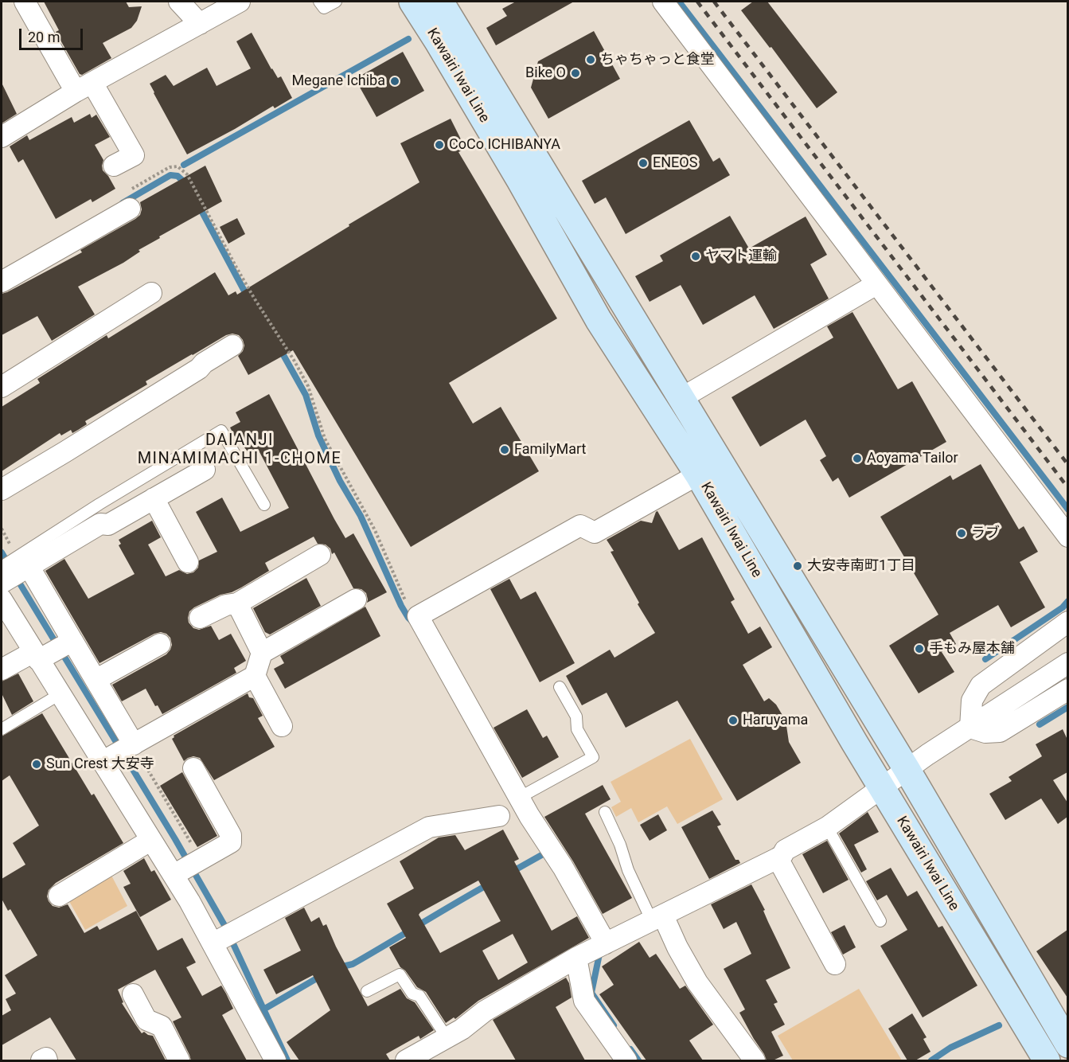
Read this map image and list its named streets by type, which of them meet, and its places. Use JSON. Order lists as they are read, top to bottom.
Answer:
{
  "streets": {
    "main road": ["Kawairi Iwai Line"]
  },
  "districts": ["DAIANJI MINAMIMACHI 1-CHOME"],
  "places": [
    "ちゃちゃっと食堂",
    "Bike O",
    "Megane Ichiba",
    "CoCo ICHIBANYA",
    "ENEOS",
    "ヤマト運輸",
    "FamilyMart",
    "Aoyama Tailor",
    "ラブ",
    "大安寺南町1丁目",
    "手もみ屋本舗",
    "Haruyama",
    "Sun Crest 大安寺"
  ],
  "scale_bar": "20 m"
}
